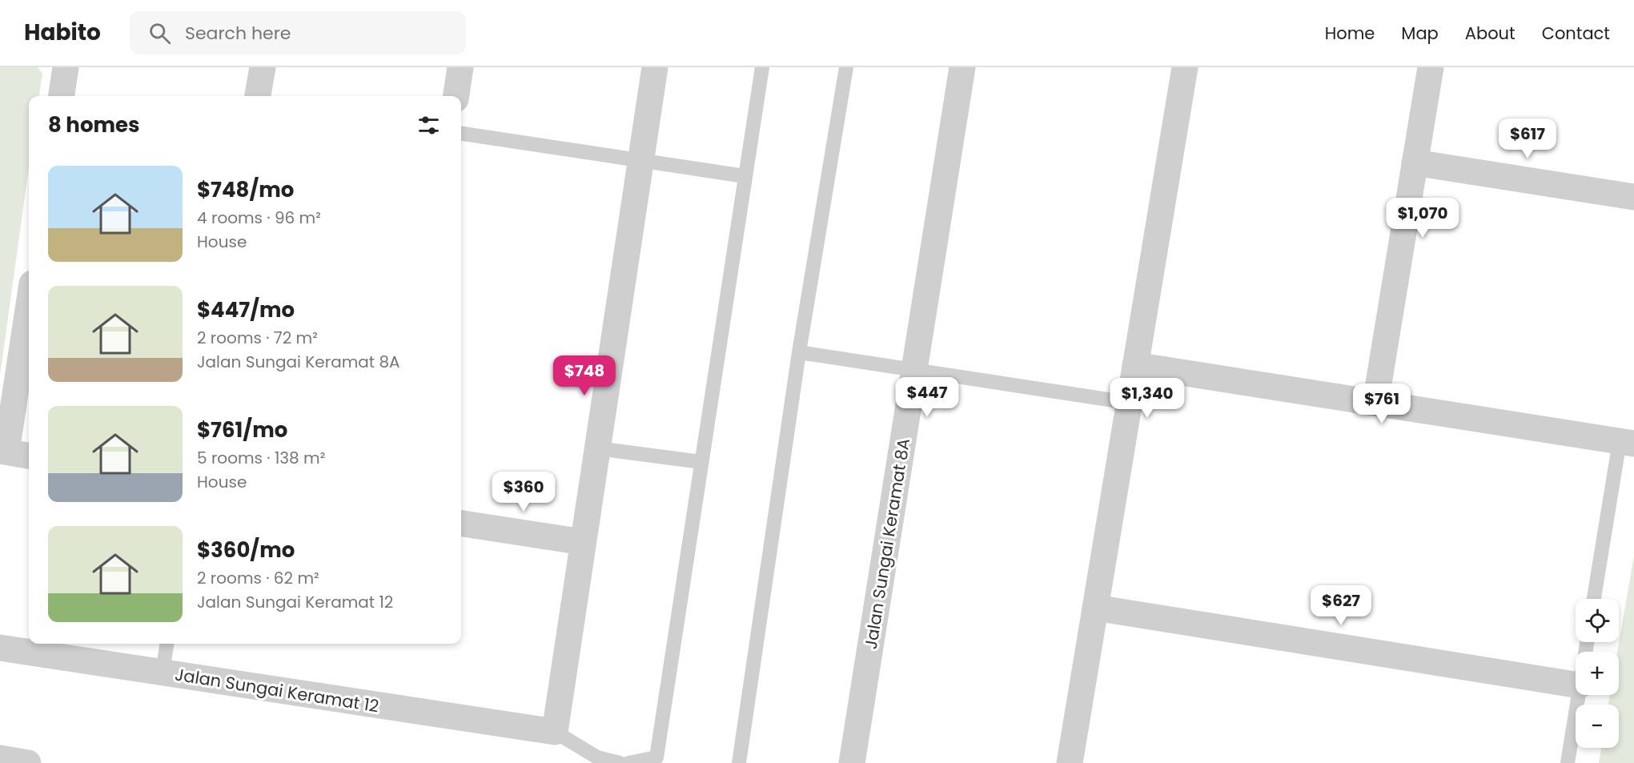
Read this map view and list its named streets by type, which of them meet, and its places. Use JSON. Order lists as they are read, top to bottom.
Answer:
{
  "streets": {
    "street": ["Jalan Sungai Keramat 8A", "Jalan Sungai Keramat 12"]
  },
  "page": {
    "header": "Habito",
    "search": "Search here",
    "nav": [
      "Home",
      "Map",
      "About",
      "Contact"
    ],
    "heading": "8 homes",
    "price": [
      "$617",
      "$1,070",
      "$748",
      "$447",
      "$1,340",
      "$761",
      "$360",
      "$627"
    ],
    "list": [
      {
        "name": "$748/mo",
        "note": "4 rooms · 96 m² · House"
      },
      {
        "name": "$447/mo",
        "note": "2 rooms · 72 m² · Jalan Sungai Keramat 8A"
      },
      {
        "name": "$761/mo",
        "note": "5 rooms · 138 m² · House"
      },
      {
        "name": "$360/mo",
        "note": "2 rooms · 62 m² · Jalan Sungai Keramat 12"
      }
    ],
    "map_buttons": ["+", "−"]
  }
}
